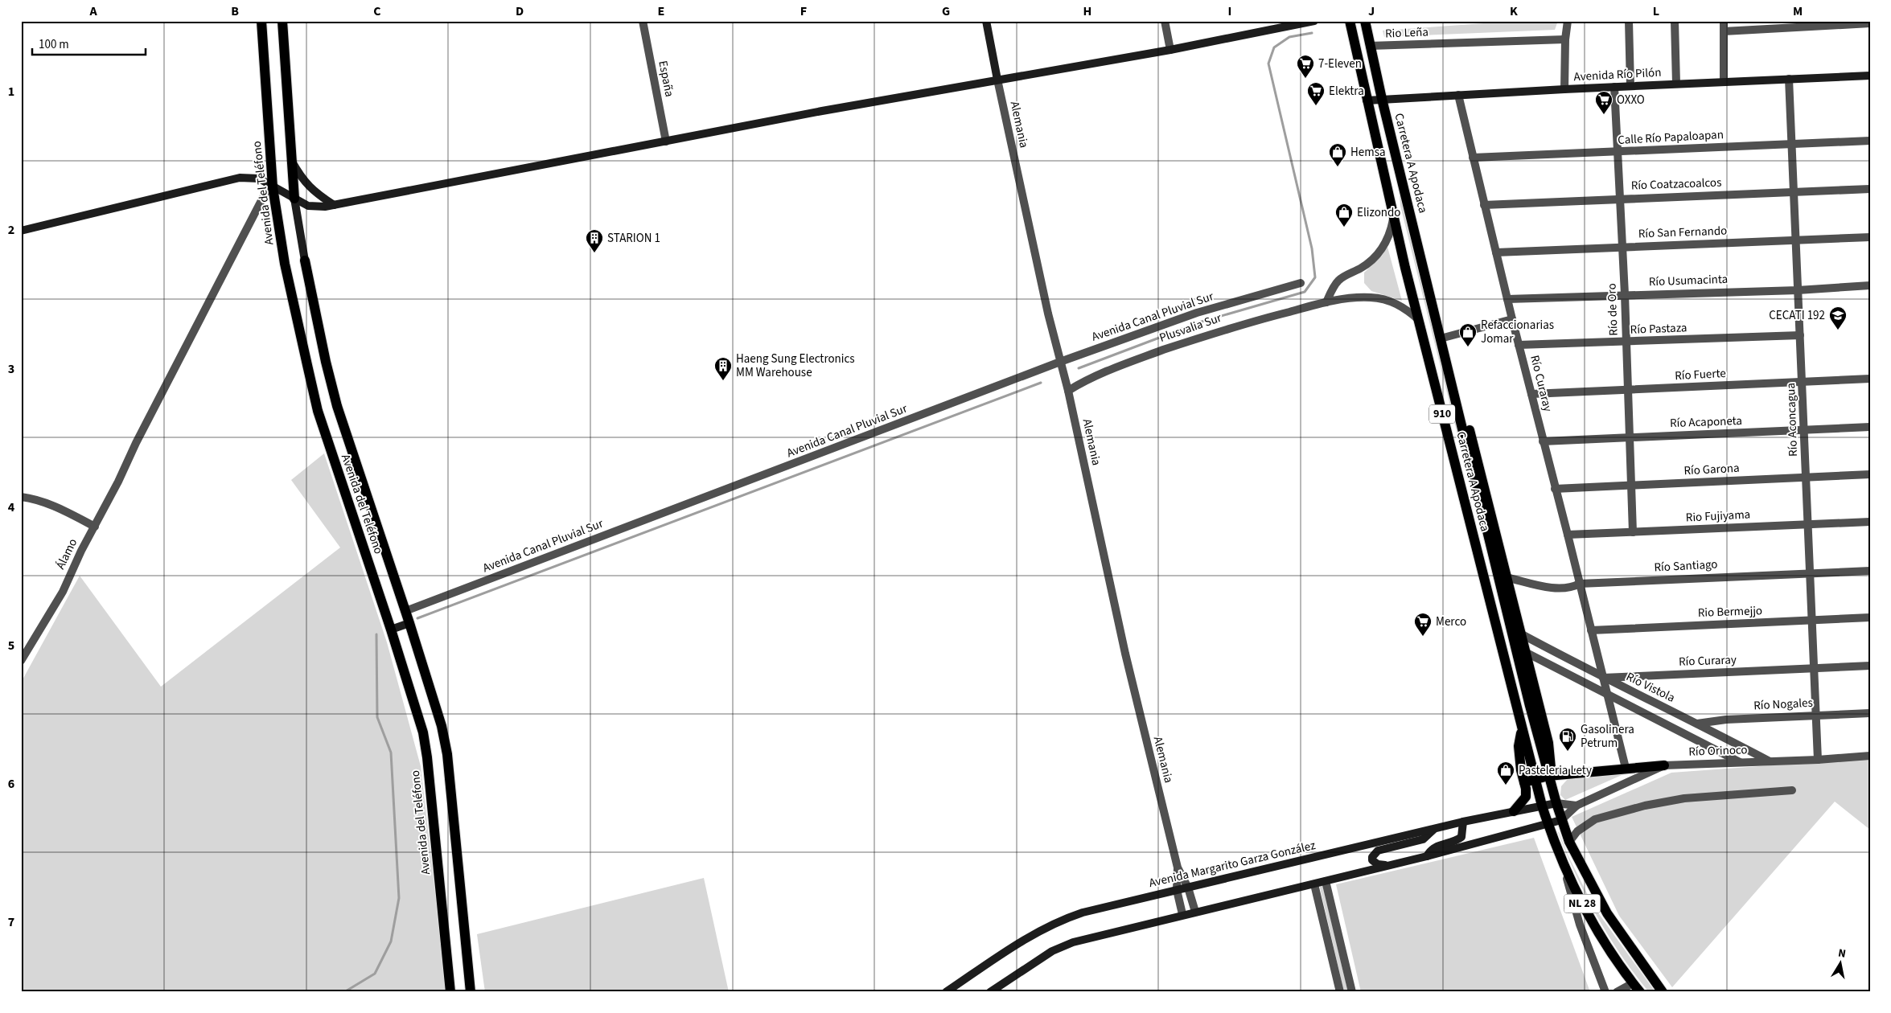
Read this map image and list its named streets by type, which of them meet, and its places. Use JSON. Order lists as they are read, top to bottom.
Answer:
{
  "streets": {
    "main road": [
      "Avenida Río Pilón",
      "Alemania",
      "Carretera A Apodaca",
      "Avenida del Teléfono",
      "910",
      "Avenida Margarito Garza González",
      "NL 28"
    ],
    "street": [
      "Rio Leña",
      "España",
      "Calle Río Papaloapan",
      "Río Coatzacoalcos",
      "Río San Fernando",
      "Río Usumacinta",
      "Río de Oro",
      "Avenida Canal Pluvial Sur",
      "Plusvalia Sur",
      "Río Pastaza",
      "Río Fuerte",
      "Río Curaray",
      "Río Aconcagua",
      "Río Acaponeta",
      "Río Garona",
      "Rio Fujiyama",
      "Álamo",
      "Río Santiago",
      "Rio Bermejjo",
      "Río Vistola",
      "Río Nogales",
      "Río Orinoco"
    ]
  },
  "crossings": [
    ["Rio Leña", "Carretera A Apodaca"],
    ["Avenida Río Pilón", "Carretera A Apodaca"],
    ["Avenida Río Pilón", "Río de Oro"],
    ["Avenida Río Pilón", "Río Curaray"],
    ["Avenida Río Pilón", "Río Aconcagua"],
    ["Alemania", "Avenida Canal Pluvial Sur"],
    ["Alemania", "Plusvalia Sur"],
    ["Alemania", "Avenida Margarito Garza González"],
    ["Calle Río Papaloapan", "Río de Oro"],
    ["Calle Río Papaloapan", "Río Curaray"],
    ["Calle Río Papaloapan", "Río Aconcagua"],
    ["Carretera A Apodaca", "Plusvalia Sur"],
    ["Carretera A Apodaca", "Avenida Margarito Garza González"],
    ["Carretera A Apodaca", "NL 28"],
    ["Río Coatzacoalcos", "Río de Oro"],
    ["Río Coatzacoalcos", "Río Curaray"],
    ["Río Coatzacoalcos", "Río Aconcagua"],
    ["Avenida del Teléfono", "Avenida Canal Pluvial Sur"],
    ["Avenida del Teléfono", "Álamo"],
    ["Río San Fernando", "Río de Oro"],
    ["Río San Fernando", "Río Curaray"],
    ["Río San Fernando", "Río Aconcagua"],
    ["Río Usumacinta", "Río de Oro"],
    ["Río Usumacinta", "Río Curaray"],
    ["Río Usumacinta", "Río Aconcagua"],
    ["Río de Oro", "Río Pastaza"],
    ["Río de Oro", "Río Fuerte"],
    ["Río de Oro", "Río Acaponeta"],
    ["Río de Oro", "Río Garona"],
    ["Río de Oro", "Rio Fujiyama"],
    ["Río Pastaza", "Río Curaray"],
    ["Río Pastaza", "Río Aconcagua"],
    ["Río Fuerte", "Río Curaray"],
    ["Río Fuerte", "Río Aconcagua"],
    ["Río Curaray", "Río Aconcagua"],
    ["Río Curaray", "Río Acaponeta"],
    ["Río Curaray", "Río Garona"],
    ["Río Curaray", "Rio Fujiyama"],
    ["Río Curaray", "Río Santiago"],
    ["Río Curaray", "Rio Bermejjo"],
    ["Río Curaray", "Río Vistola"],
    ["Río Aconcagua", "Río Acaponeta"],
    ["Río Aconcagua", "Río Garona"],
    ["Río Aconcagua", "Rio Fujiyama"],
    ["Río Aconcagua", "Río Santiago"],
    ["Río Aconcagua", "Rio Bermejjo"],
    ["Río Aconcagua", "Río Nogales"],
    ["Río Aconcagua", "Río Orinoco"],
    ["Río Vistola", "Río Nogales"],
    ["Río Vistola", "Río Orinoco"],
    ["Río Orinoco", "NL 28"],
    ["Avenida Margarito Garza González", "NL 28"]
  ],
  "places": {
    "supermarket": [
      "7-Eleven",
      "Elektra",
      "OXXO",
      "Merco"
    ],
    "shop": [
      "Hemsa",
      "Elizondo",
      "Refaccionarias Jomar",
      "Pasteleria Lety"
    ],
    "building": ["STARION 1", "Haeng Sung Electronics MM Warehouse"],
    "school or university": ["CECATI 192"],
    "fuel station": ["Gasolinera Petrum"]
  },
  "scale_bar": "100 m",
  "north": "top",
  "grid": {
    "columns": [
      "A",
      "B",
      "C",
      "D",
      "E",
      "F",
      "G",
      "H",
      "I",
      "J",
      "K",
      "L",
      "M"
    ],
    "rows": [
      "1",
      "2",
      "3",
      "4",
      "5",
      "6",
      "7"
    ]
  }
}
